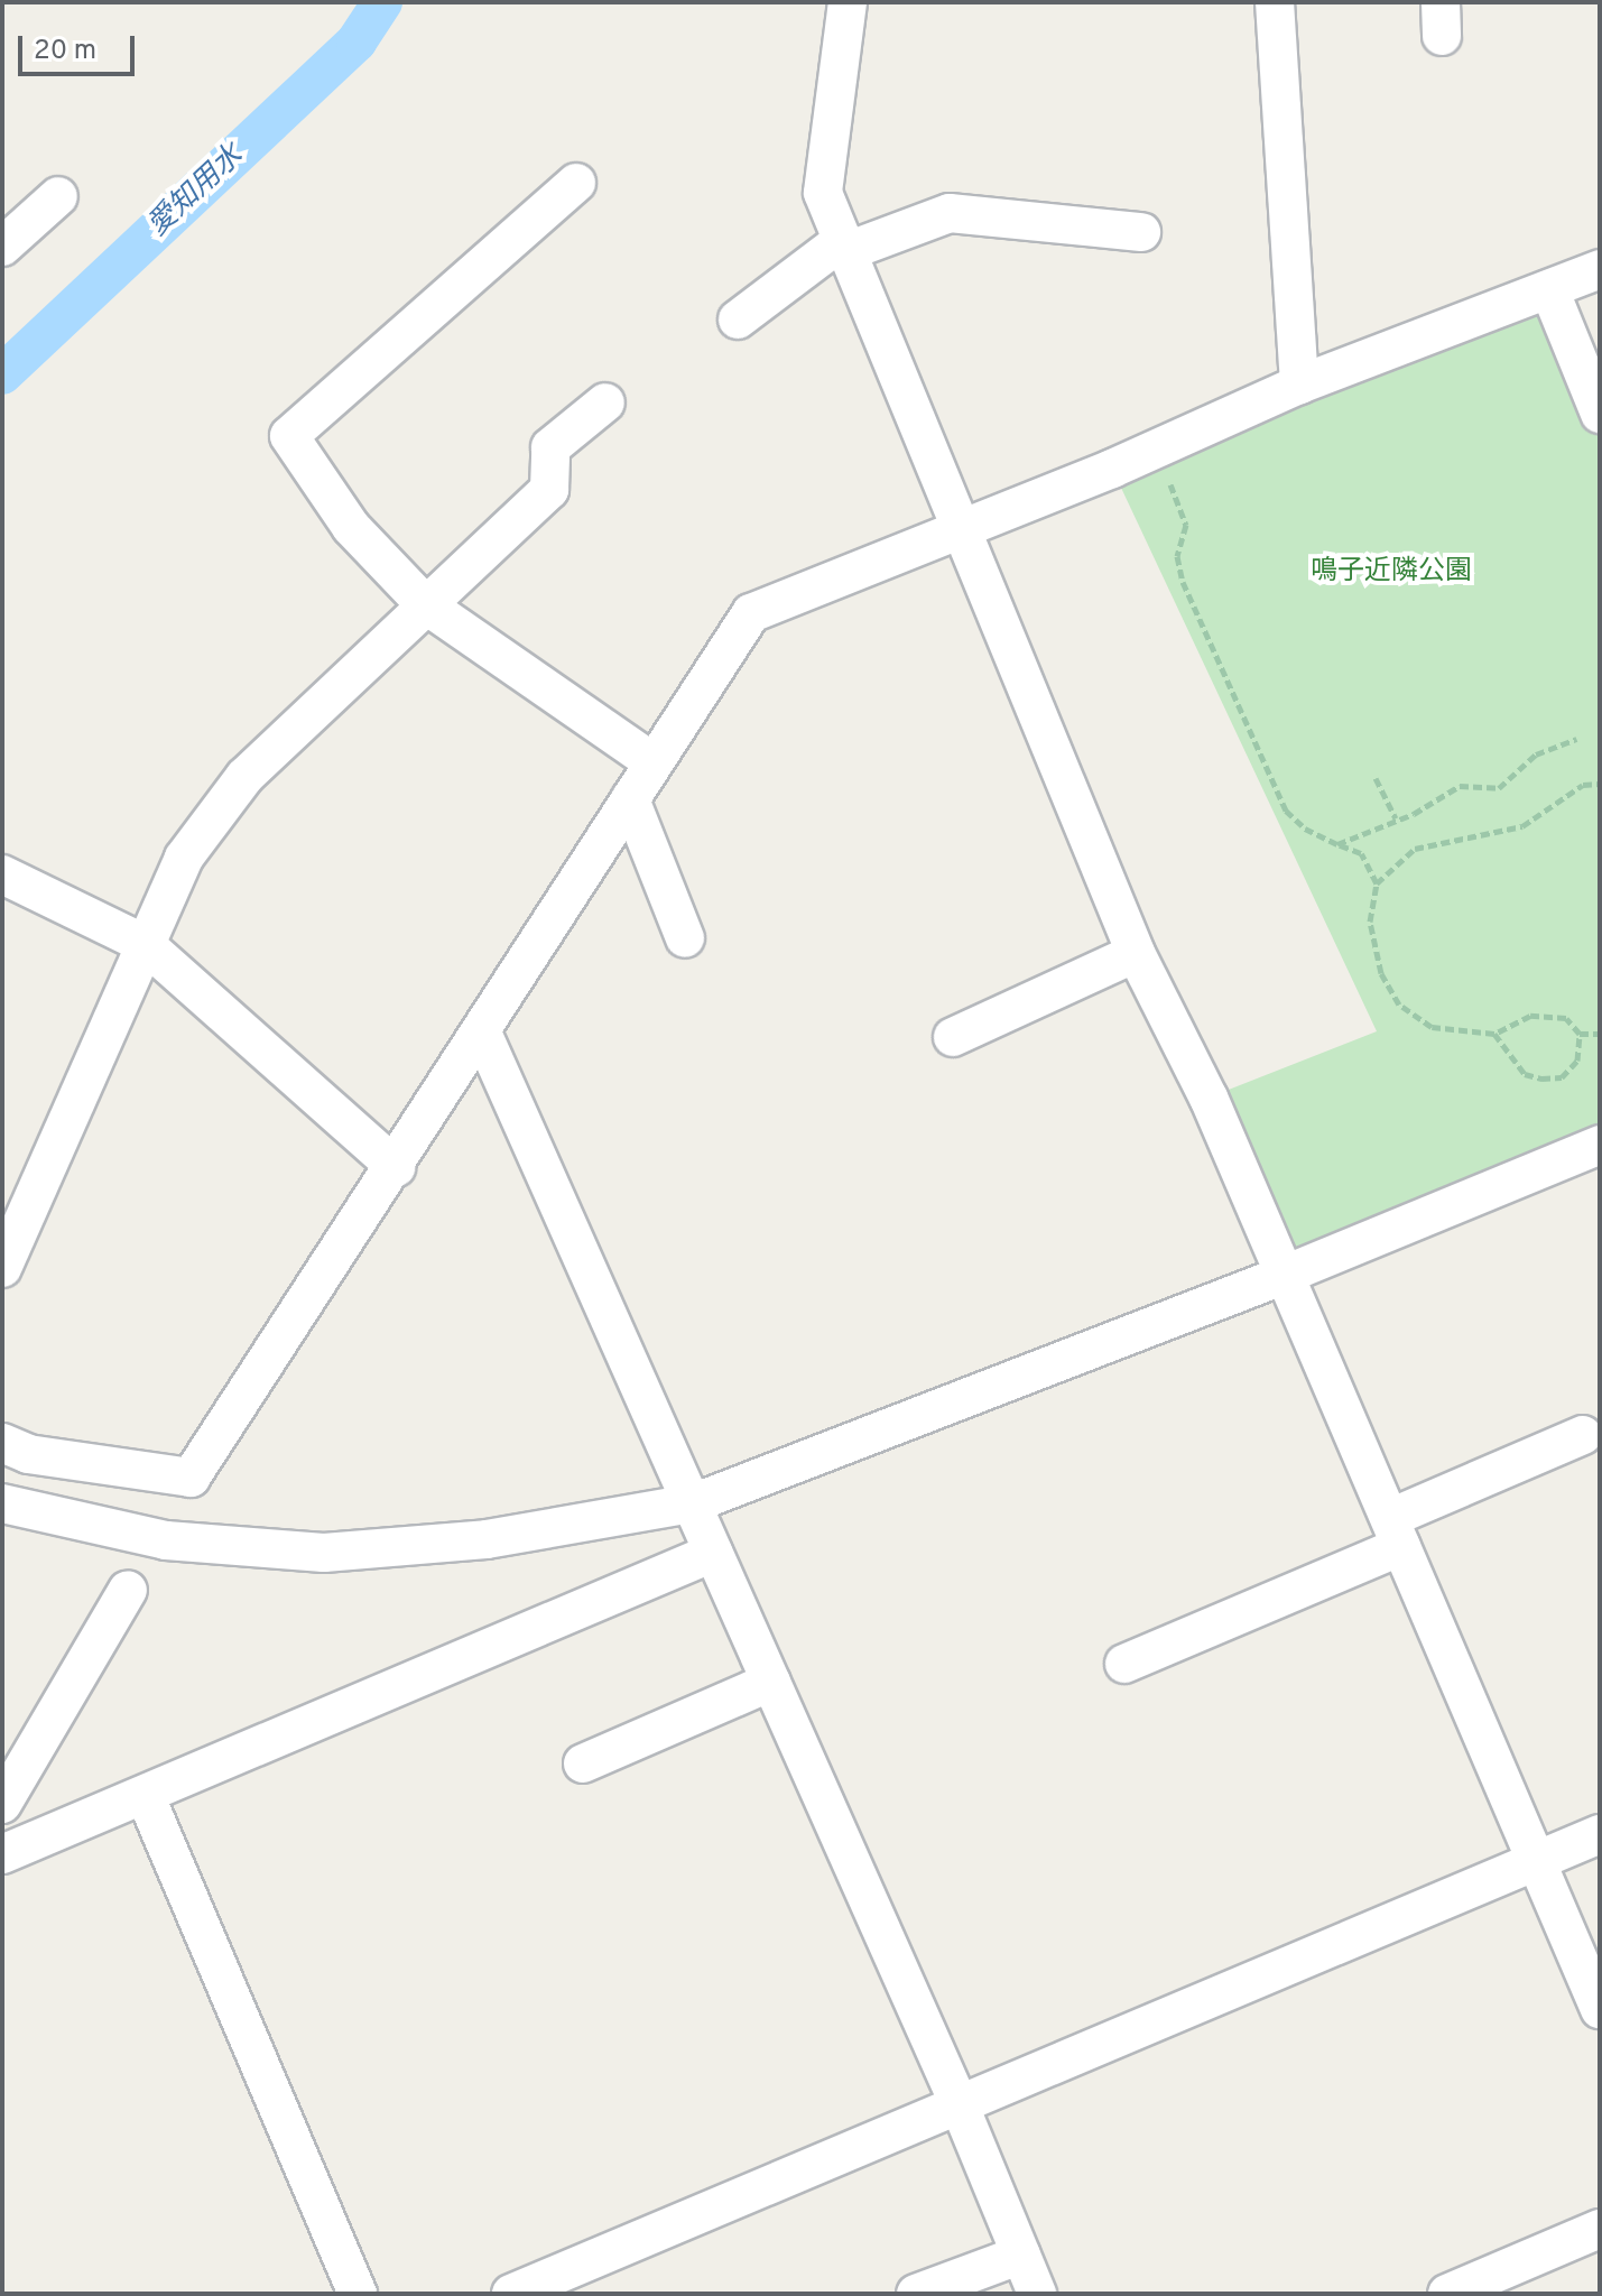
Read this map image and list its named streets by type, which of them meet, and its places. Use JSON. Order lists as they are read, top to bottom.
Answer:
{
  "water": ["愛知用水"],
  "parks": ["鳴子近隣公園"],
  "scale_bar": "20 m"
}
